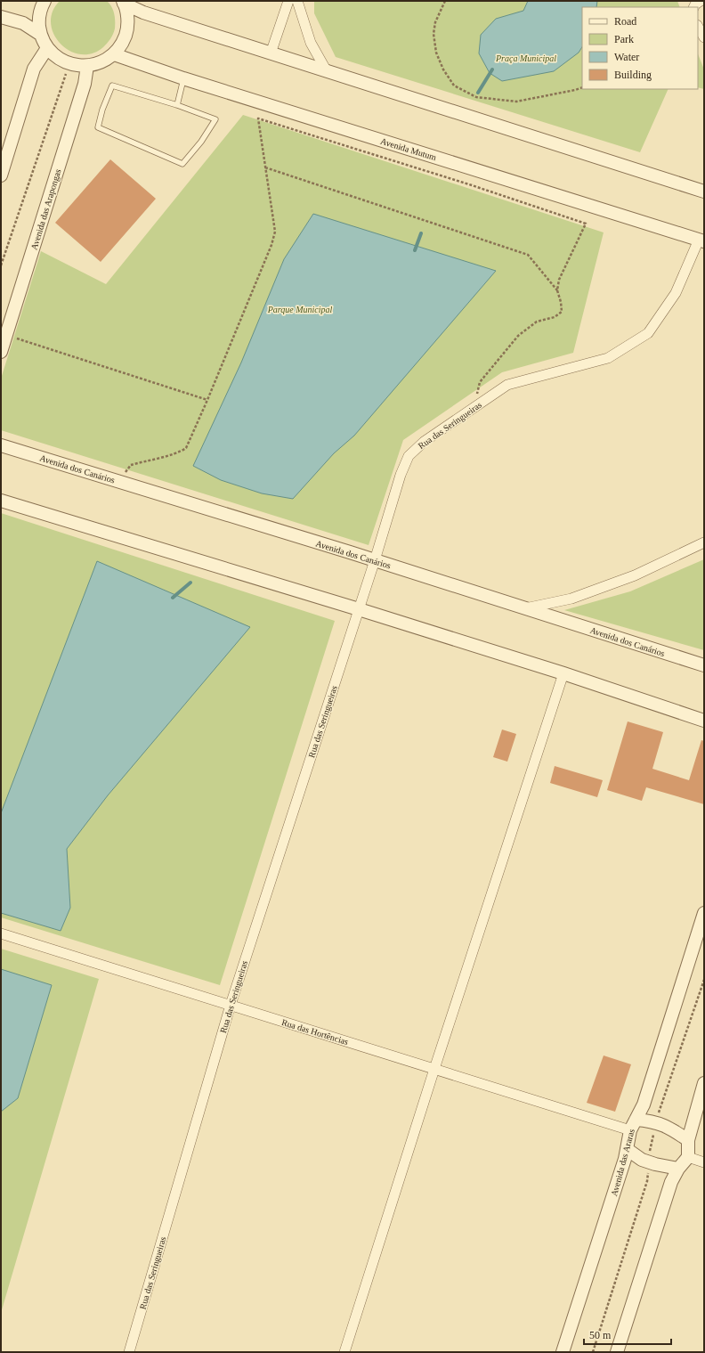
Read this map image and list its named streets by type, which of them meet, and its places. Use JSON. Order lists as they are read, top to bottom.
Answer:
{
  "streets": {
    "street": [
      "Avenida Mutum",
      "Avenida das Arapongas",
      "Rua das Seringueiras",
      "Avenida dos Canários",
      "Rua das Hortências",
      "Avenida das Araras"
    ]
  },
  "crossings": [
    ["Avenida Mutum", "Rua das Seringueiras"],
    ["Rua das Seringueiras", "Avenida dos Canários"],
    ["Rua das Seringueiras", "Rua das Hortências"],
    ["Rua das Hortências", "Avenida das Araras"]
  ],
  "parks": ["Praça Municipal", "Parque Municipal"],
  "legend": [
    "Road",
    "Park",
    "Water",
    "Building"
  ],
  "scale_bar": "50 m"
}
